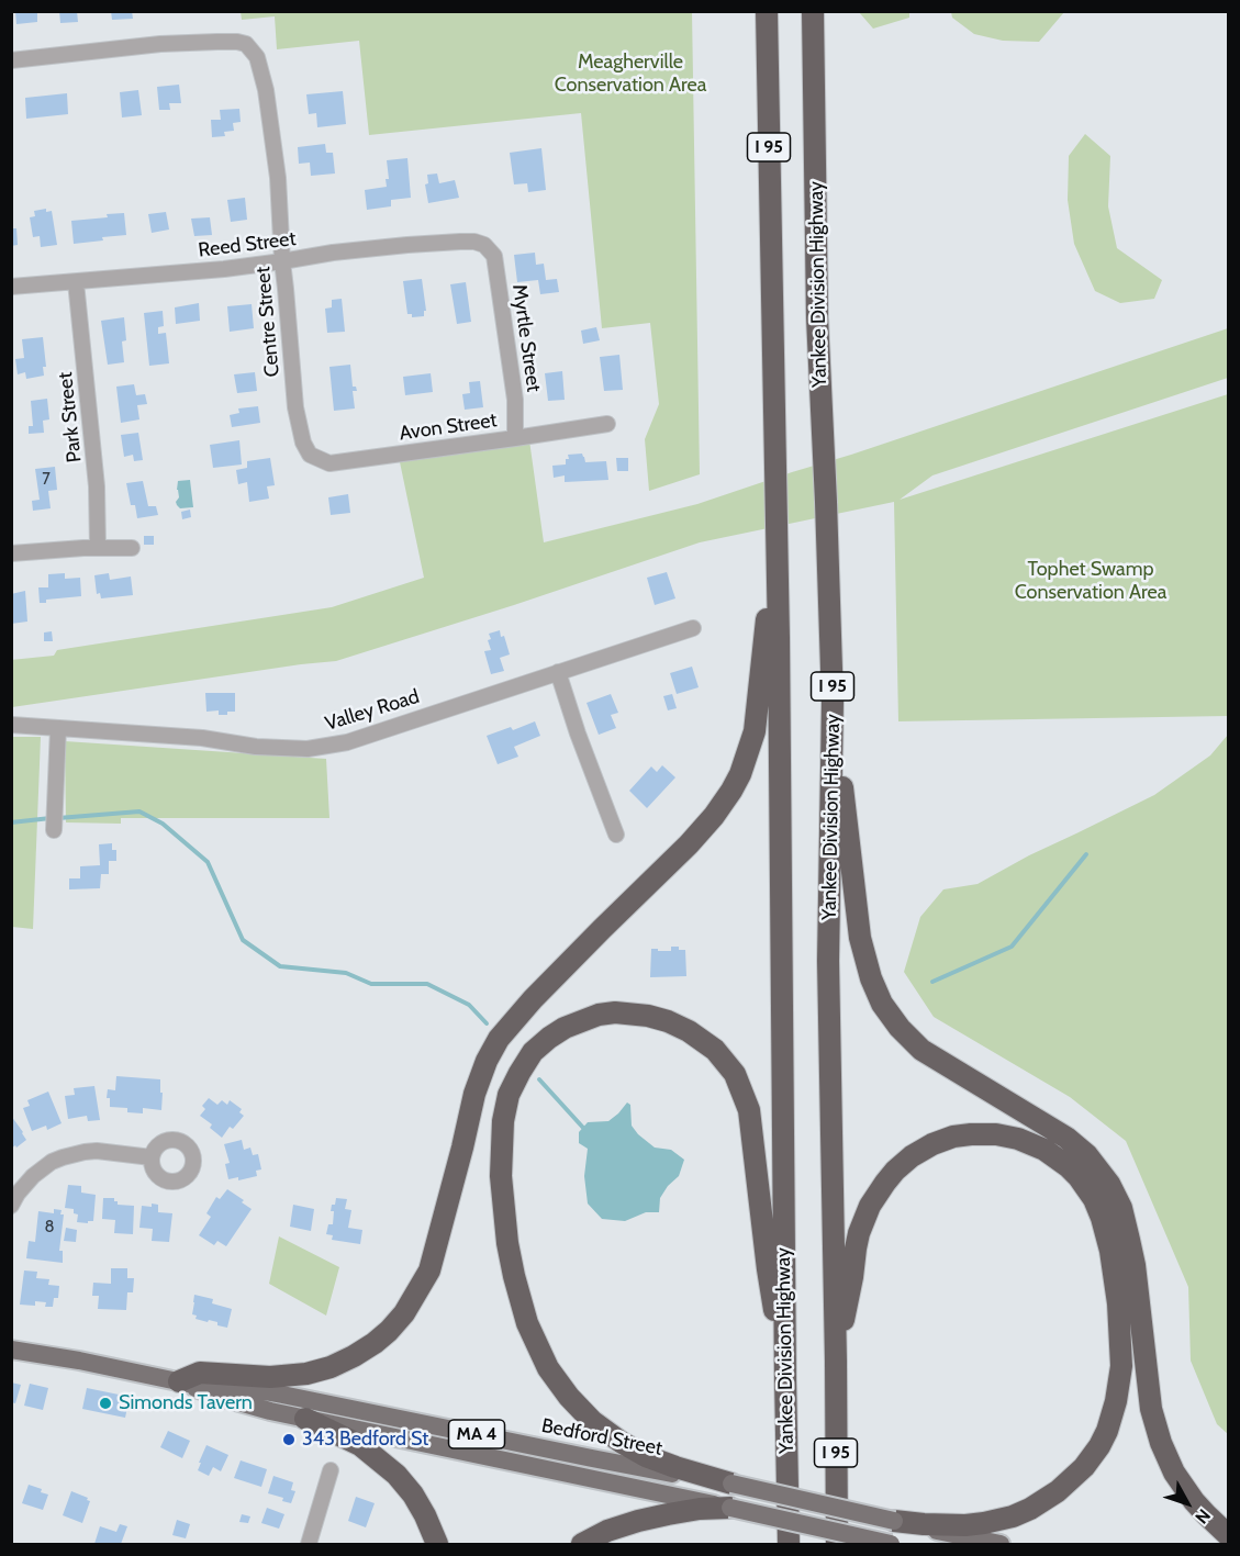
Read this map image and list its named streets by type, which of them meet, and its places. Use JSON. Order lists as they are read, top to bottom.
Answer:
{
  "streets": {
    "highway": ["I 95", "Yankee Division Highway"],
    "main road": ["MA 4", "Bedford Street"],
    "street": [
      "Reed Street",
      "Centre Street",
      "Myrtle Street",
      "Park Street",
      "Avon Street",
      "Valley Road"
    ]
  },
  "crossings": [
    ["Reed Street", "Centre Street"],
    ["Reed Street", "Myrtle Street"],
    ["Reed Street", "Park Street"],
    ["Centre Street", "Avon Street"],
    ["Myrtle Street", "Avon Street"]
  ],
  "parks": ["Meagherville Conservation Area", "Tophet Swamp Conservation Area"],
  "places": ["Simonds Tavern", "343 Bedford St"],
  "house_numbers": ["7", "8"],
  "north": "bottom right"
}
